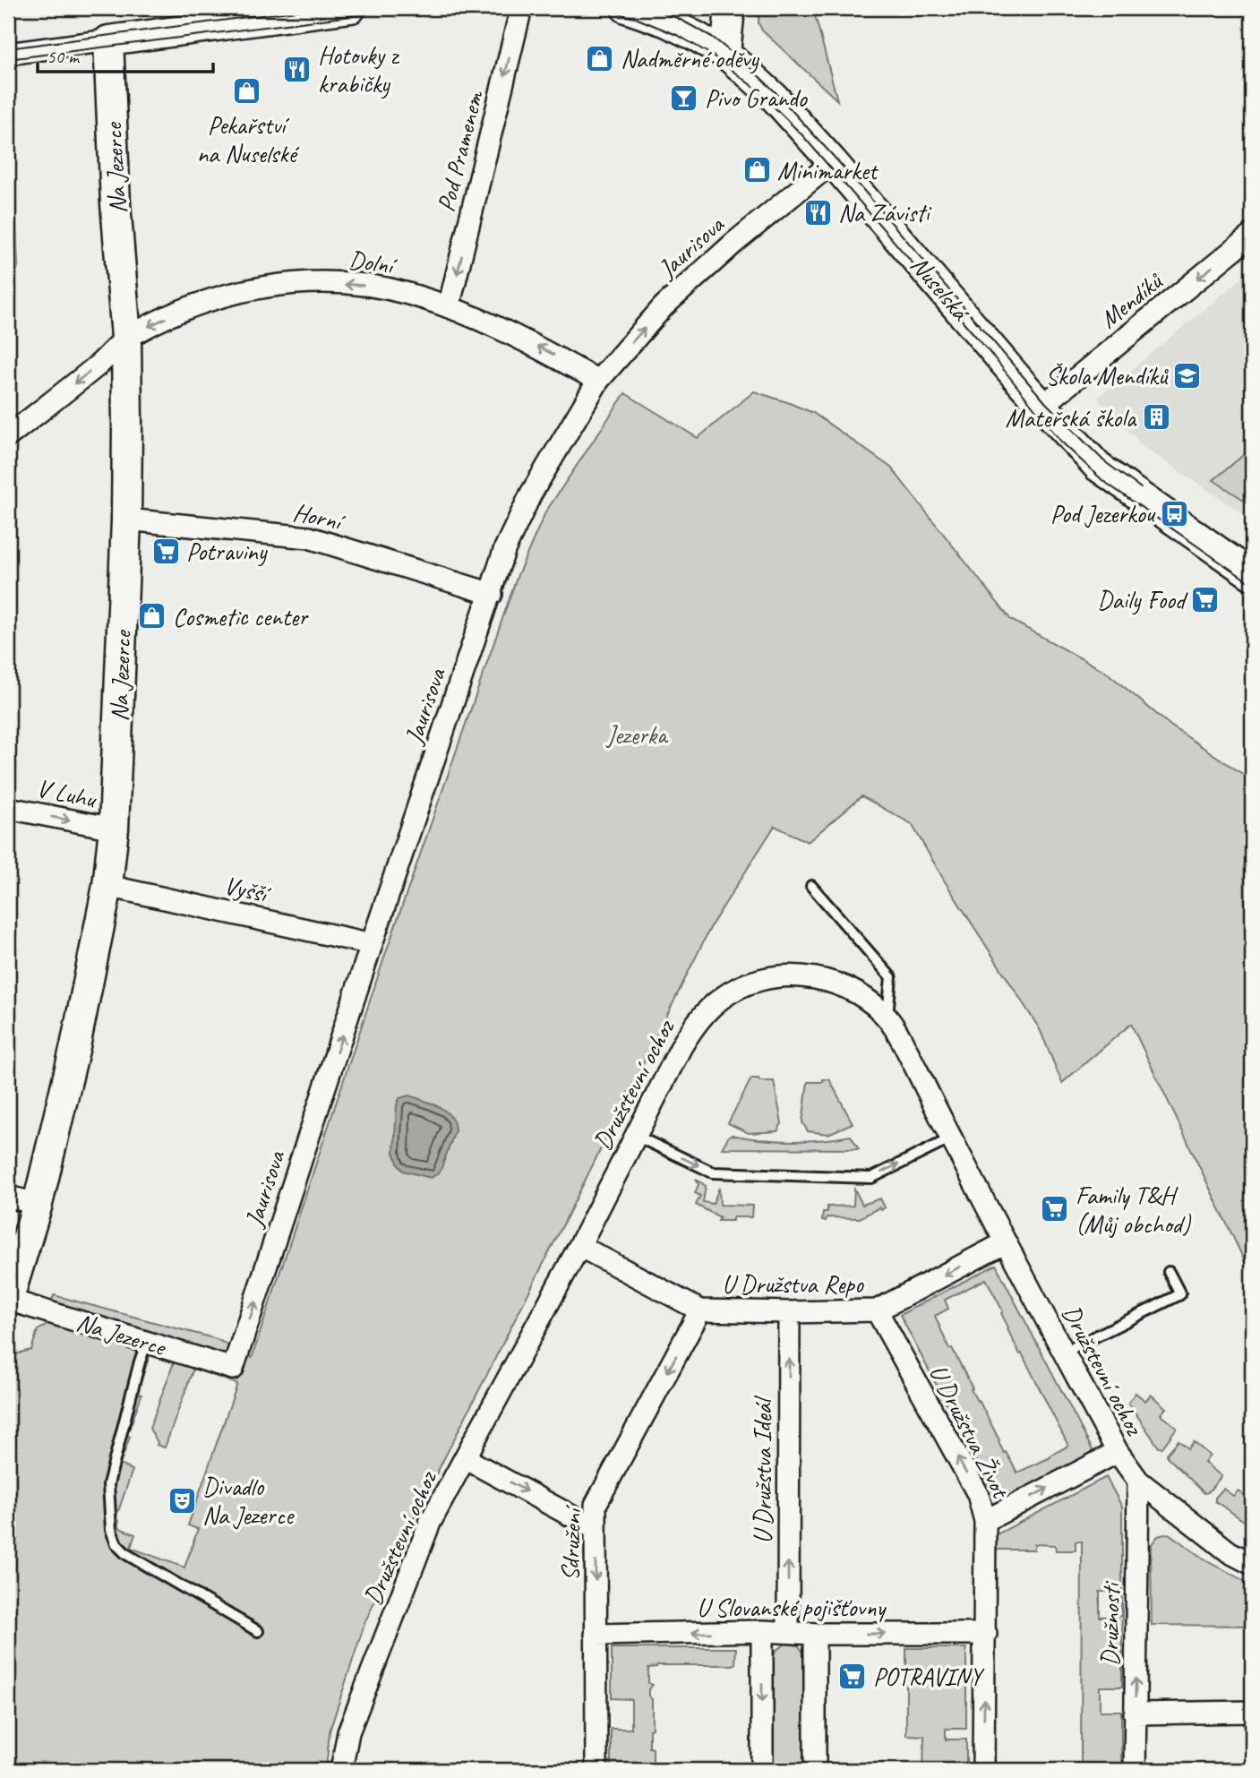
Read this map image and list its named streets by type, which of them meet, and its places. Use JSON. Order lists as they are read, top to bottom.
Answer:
{
  "streets": {
    "street": [
      "Pod Pramenem",
      "Na Jezerce",
      "Jaurisova",
      "Dolní",
      "Nuselská",
      "Mendíků",
      "Horní",
      "V Luhu",
      "Vyšší",
      "Družstevní ochoz",
      "U Družstva Repo",
      "U Družstva Život",
      "U Družstva Ideál",
      "Sdružení",
      "U Slovanské pojišťovny",
      "Družnosti"
    ]
  },
  "crossings": [
    ["Pod Pramenem", "Dolní"],
    ["Na Jezerce", "Jaurisova"],
    ["Na Jezerce", "Dolní"],
    ["Na Jezerce", "Horní"],
    ["Na Jezerce", "V Luhu"],
    ["Na Jezerce", "Vyšší"],
    ["Jaurisova", "Dolní"],
    ["Jaurisova", "Nuselská"],
    ["Jaurisova", "Horní"],
    ["Jaurisova", "Vyšší"],
    ["Nuselská", "Mendíků"],
    ["Družstevní ochoz", "U Družstva Repo"],
    ["Družstevní ochoz", "Družnosti"],
    ["U Družstva Repo", "U Družstva Život"],
    ["U Družstva Repo", "U Družstva Ideál"],
    ["U Družstva Repo", "Sdružení"],
    ["U Družstva Život", "U Slovanské pojišťovny"],
    ["U Družstva Ideál", "U Slovanské pojišťovny"],
    ["Sdružení", "U Slovanské pojišťovny"]
  ],
  "one_way": [
    "Pod Pramenem",
    "Jaurisova",
    "Dolní",
    "Mendíků",
    "V Luhu",
    "U Družstva Ideál",
    "Sdružení",
    "Družnosti"
  ],
  "parks": ["Jezerka"],
  "places": {
    "shop": [
      "Nadměrné oděvy",
      "Pekařství na Nuselské",
      "Minimarket",
      "Cosmetic center"
    ],
    "restaurant": ["Hotovky z krabičky", "Na Závisti"],
    "bar": ["Pivo Grando"],
    "school or university": ["Škola Mendíků"],
    "building": ["Mateřská škola"],
    "bus stop": ["Pod Jezerkou"],
    "supermarket": [
      "Potraviny",
      "Daily Food",
      "Family T&H (Můj obchod)",
      "POTRAVINY"
    ],
    "theatre": ["Divadlo Na Jezerce"]
  },
  "scale_bar": "50 m"
}
